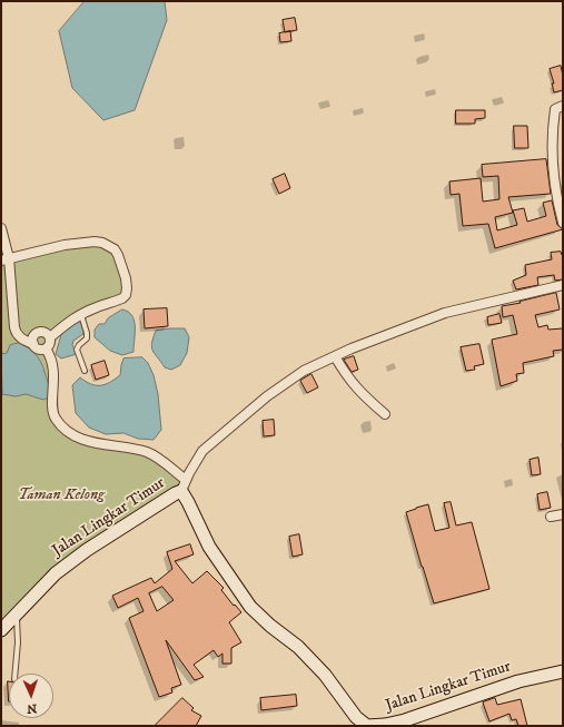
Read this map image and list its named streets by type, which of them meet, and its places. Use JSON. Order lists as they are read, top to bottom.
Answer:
{
  "streets": {
    "main road": ["Jalan Lingkar Timur"]
  },
  "parks": ["Taman Kelong"],
  "north": "bottom"
}
